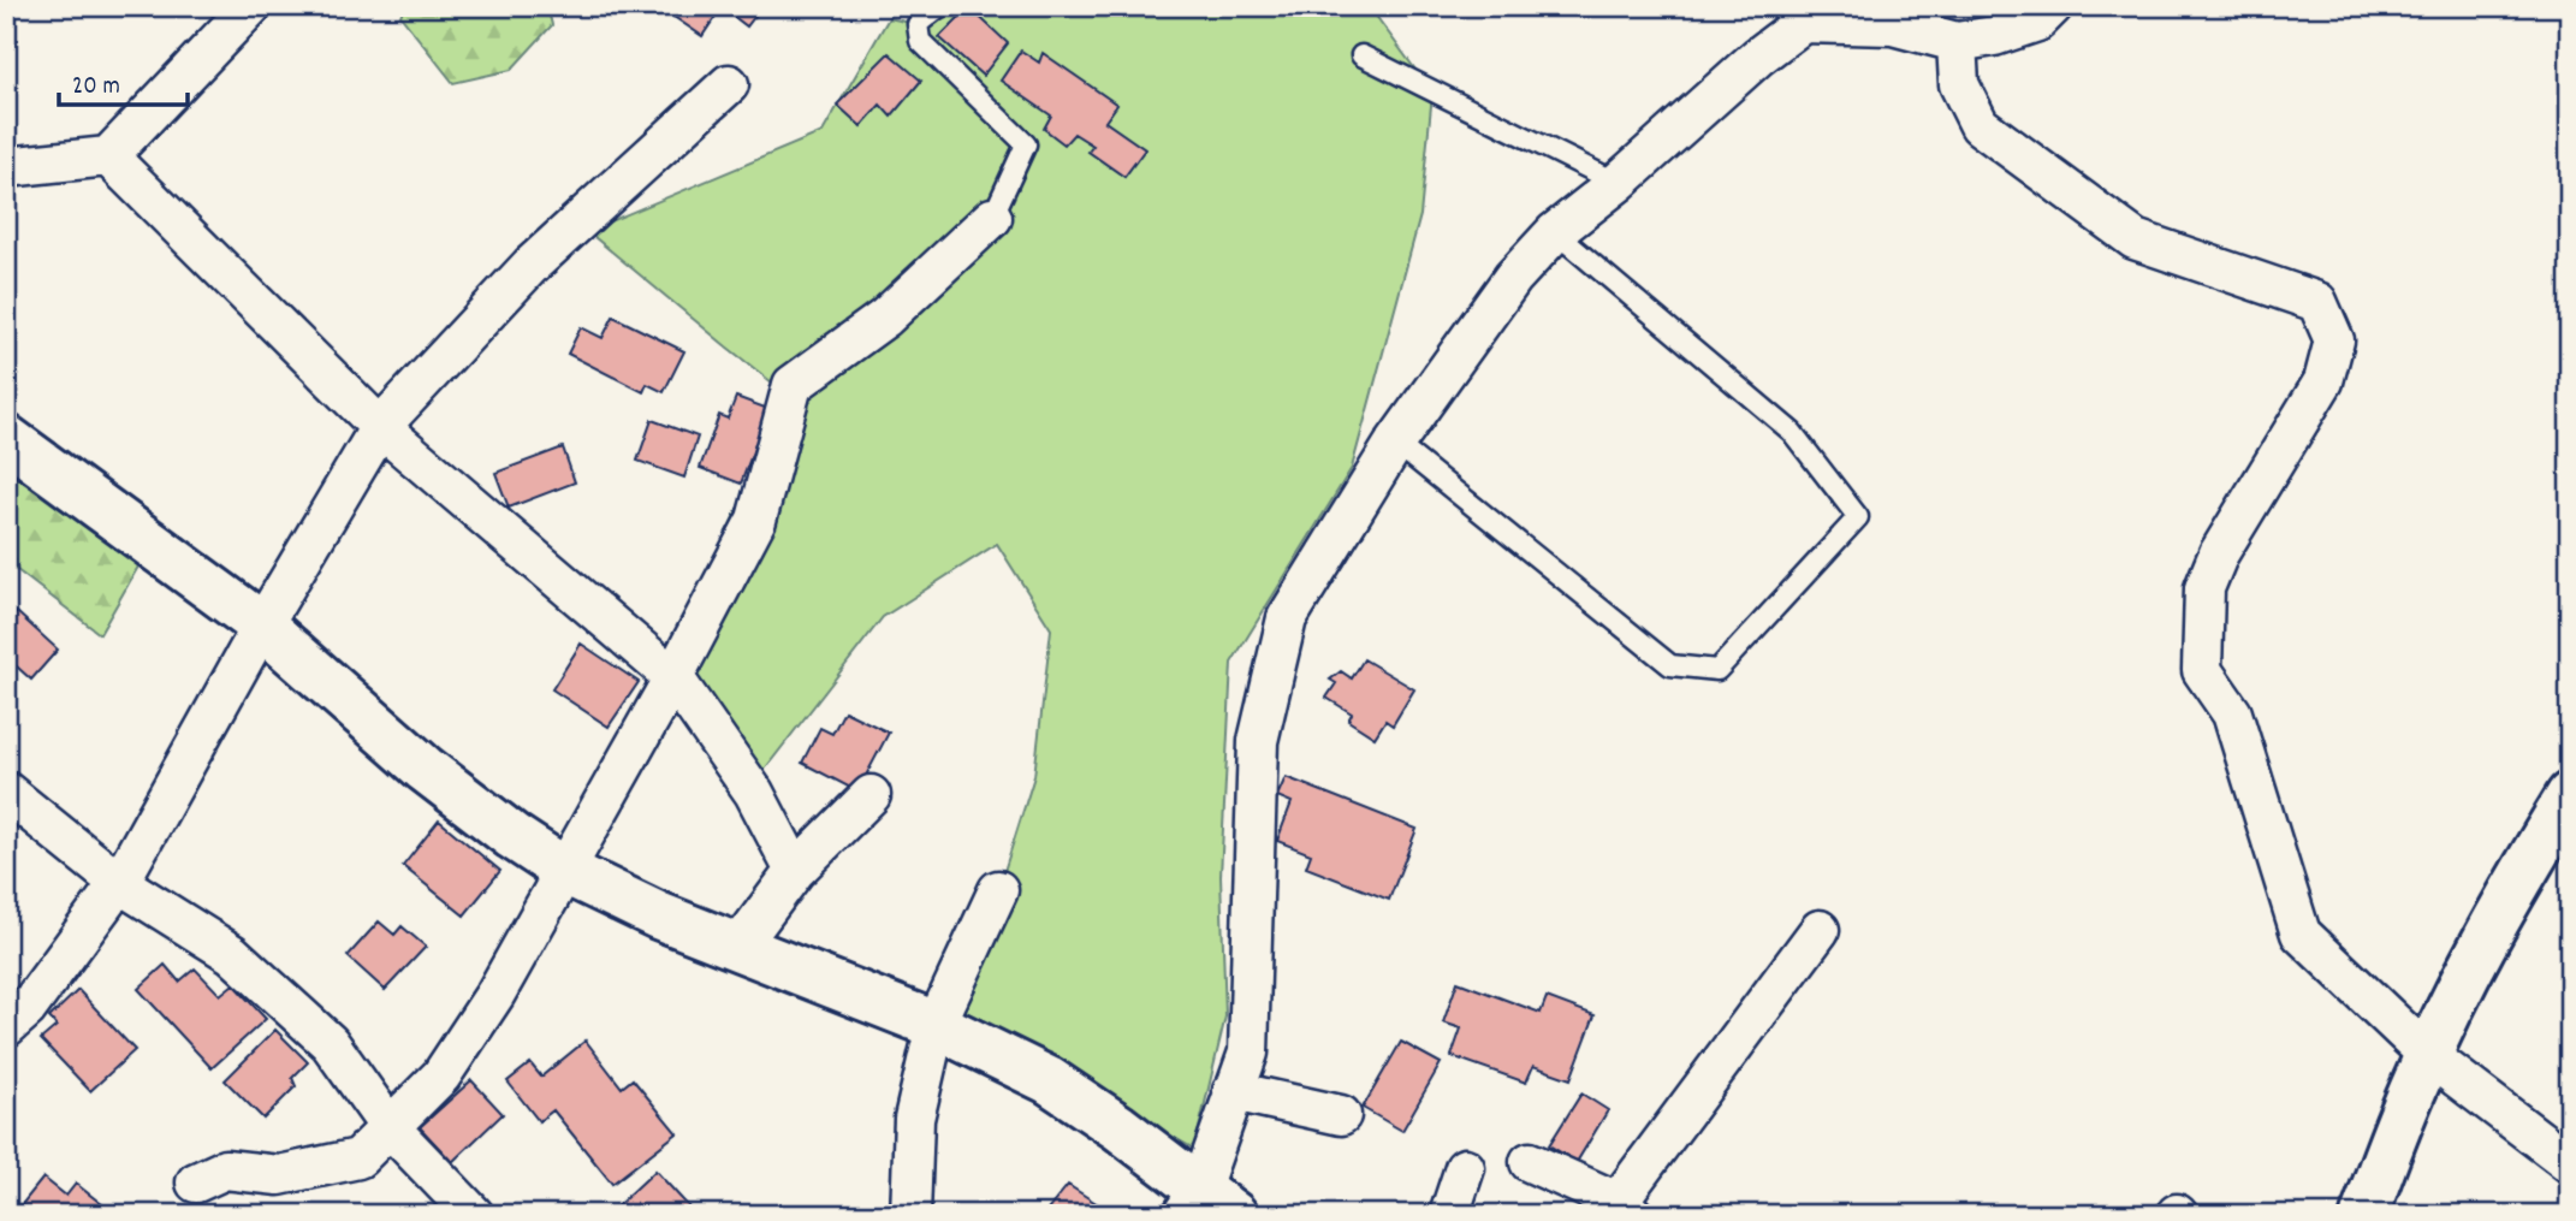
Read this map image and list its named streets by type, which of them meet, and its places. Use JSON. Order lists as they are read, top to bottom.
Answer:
{
  "scale_bar": "20 m"
}
